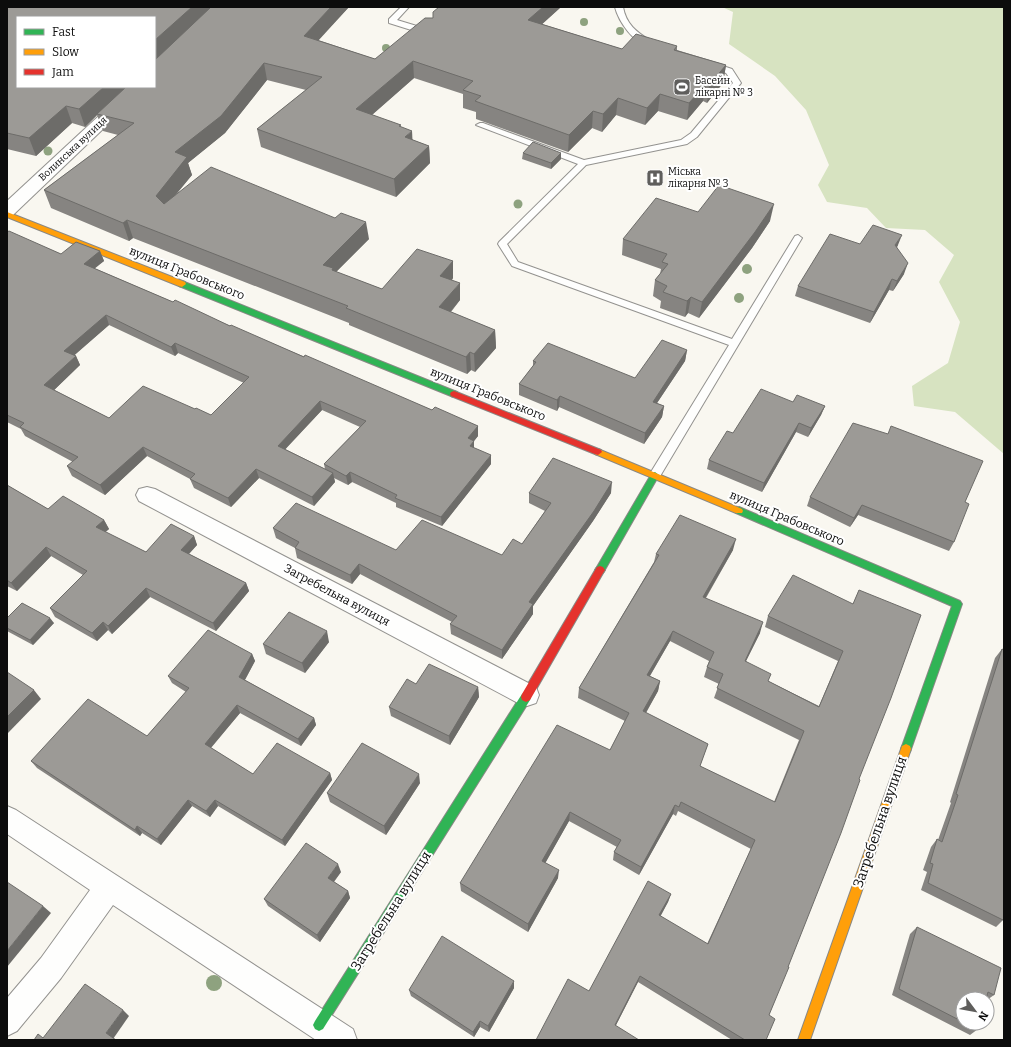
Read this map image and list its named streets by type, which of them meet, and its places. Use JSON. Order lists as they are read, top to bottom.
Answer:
{
  "streets": {
    "street": ["Волинська вулиця", "вулиця Грабовського", "Загребельна вулиця"]
  },
  "crossings": [
    ["Волинська вулиця", "вулиця Грабовського"],
    ["вулиця Грабовського", "Загребельна вулиця"]
  ],
  "places": {
    "sports": ["Басейн лікарні № 3"],
    "hospital": ["Міська лікарня № 3"]
  },
  "legend": ["Fast", "Slow", "Jam"],
  "north": "bottom right"
}
